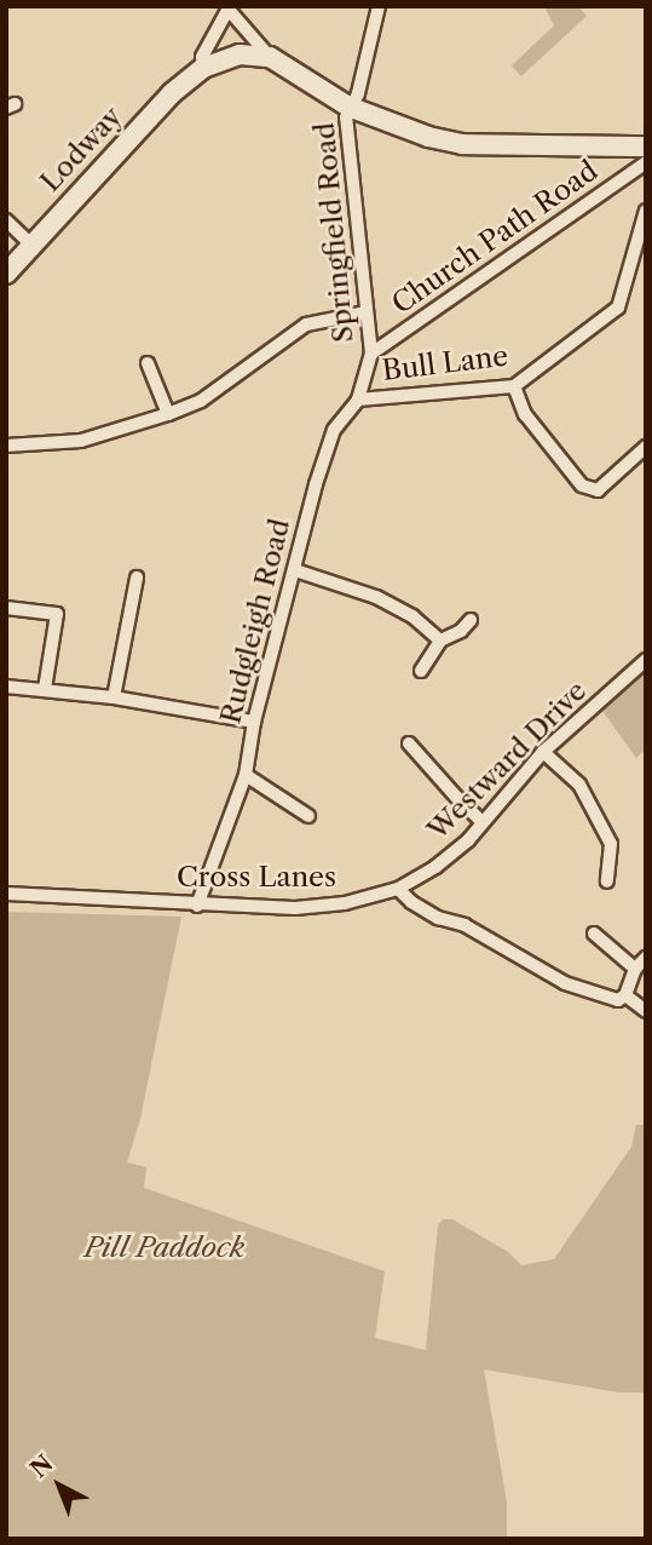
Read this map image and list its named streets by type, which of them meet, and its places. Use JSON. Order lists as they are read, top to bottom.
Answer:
{
  "streets": {
    "street": [
      "Lodway",
      "Springfield Road",
      "Church Path Road",
      "Bull Lane",
      "Rudgleigh Road",
      "Westward Drive",
      "Cross Lanes"
    ]
  },
  "crossings": [
    ["Springfield Road", "Church Path Road"],
    ["Springfield Road", "Rudgleigh Road"],
    ["Church Path Road", "Rudgleigh Road"],
    ["Bull Lane", "Rudgleigh Road"],
    ["Rudgleigh Road", "Cross Lanes"],
    ["Westward Drive", "Cross Lanes"]
  ],
  "parks": ["Pill Paddock"],
  "north": "top left"
}
